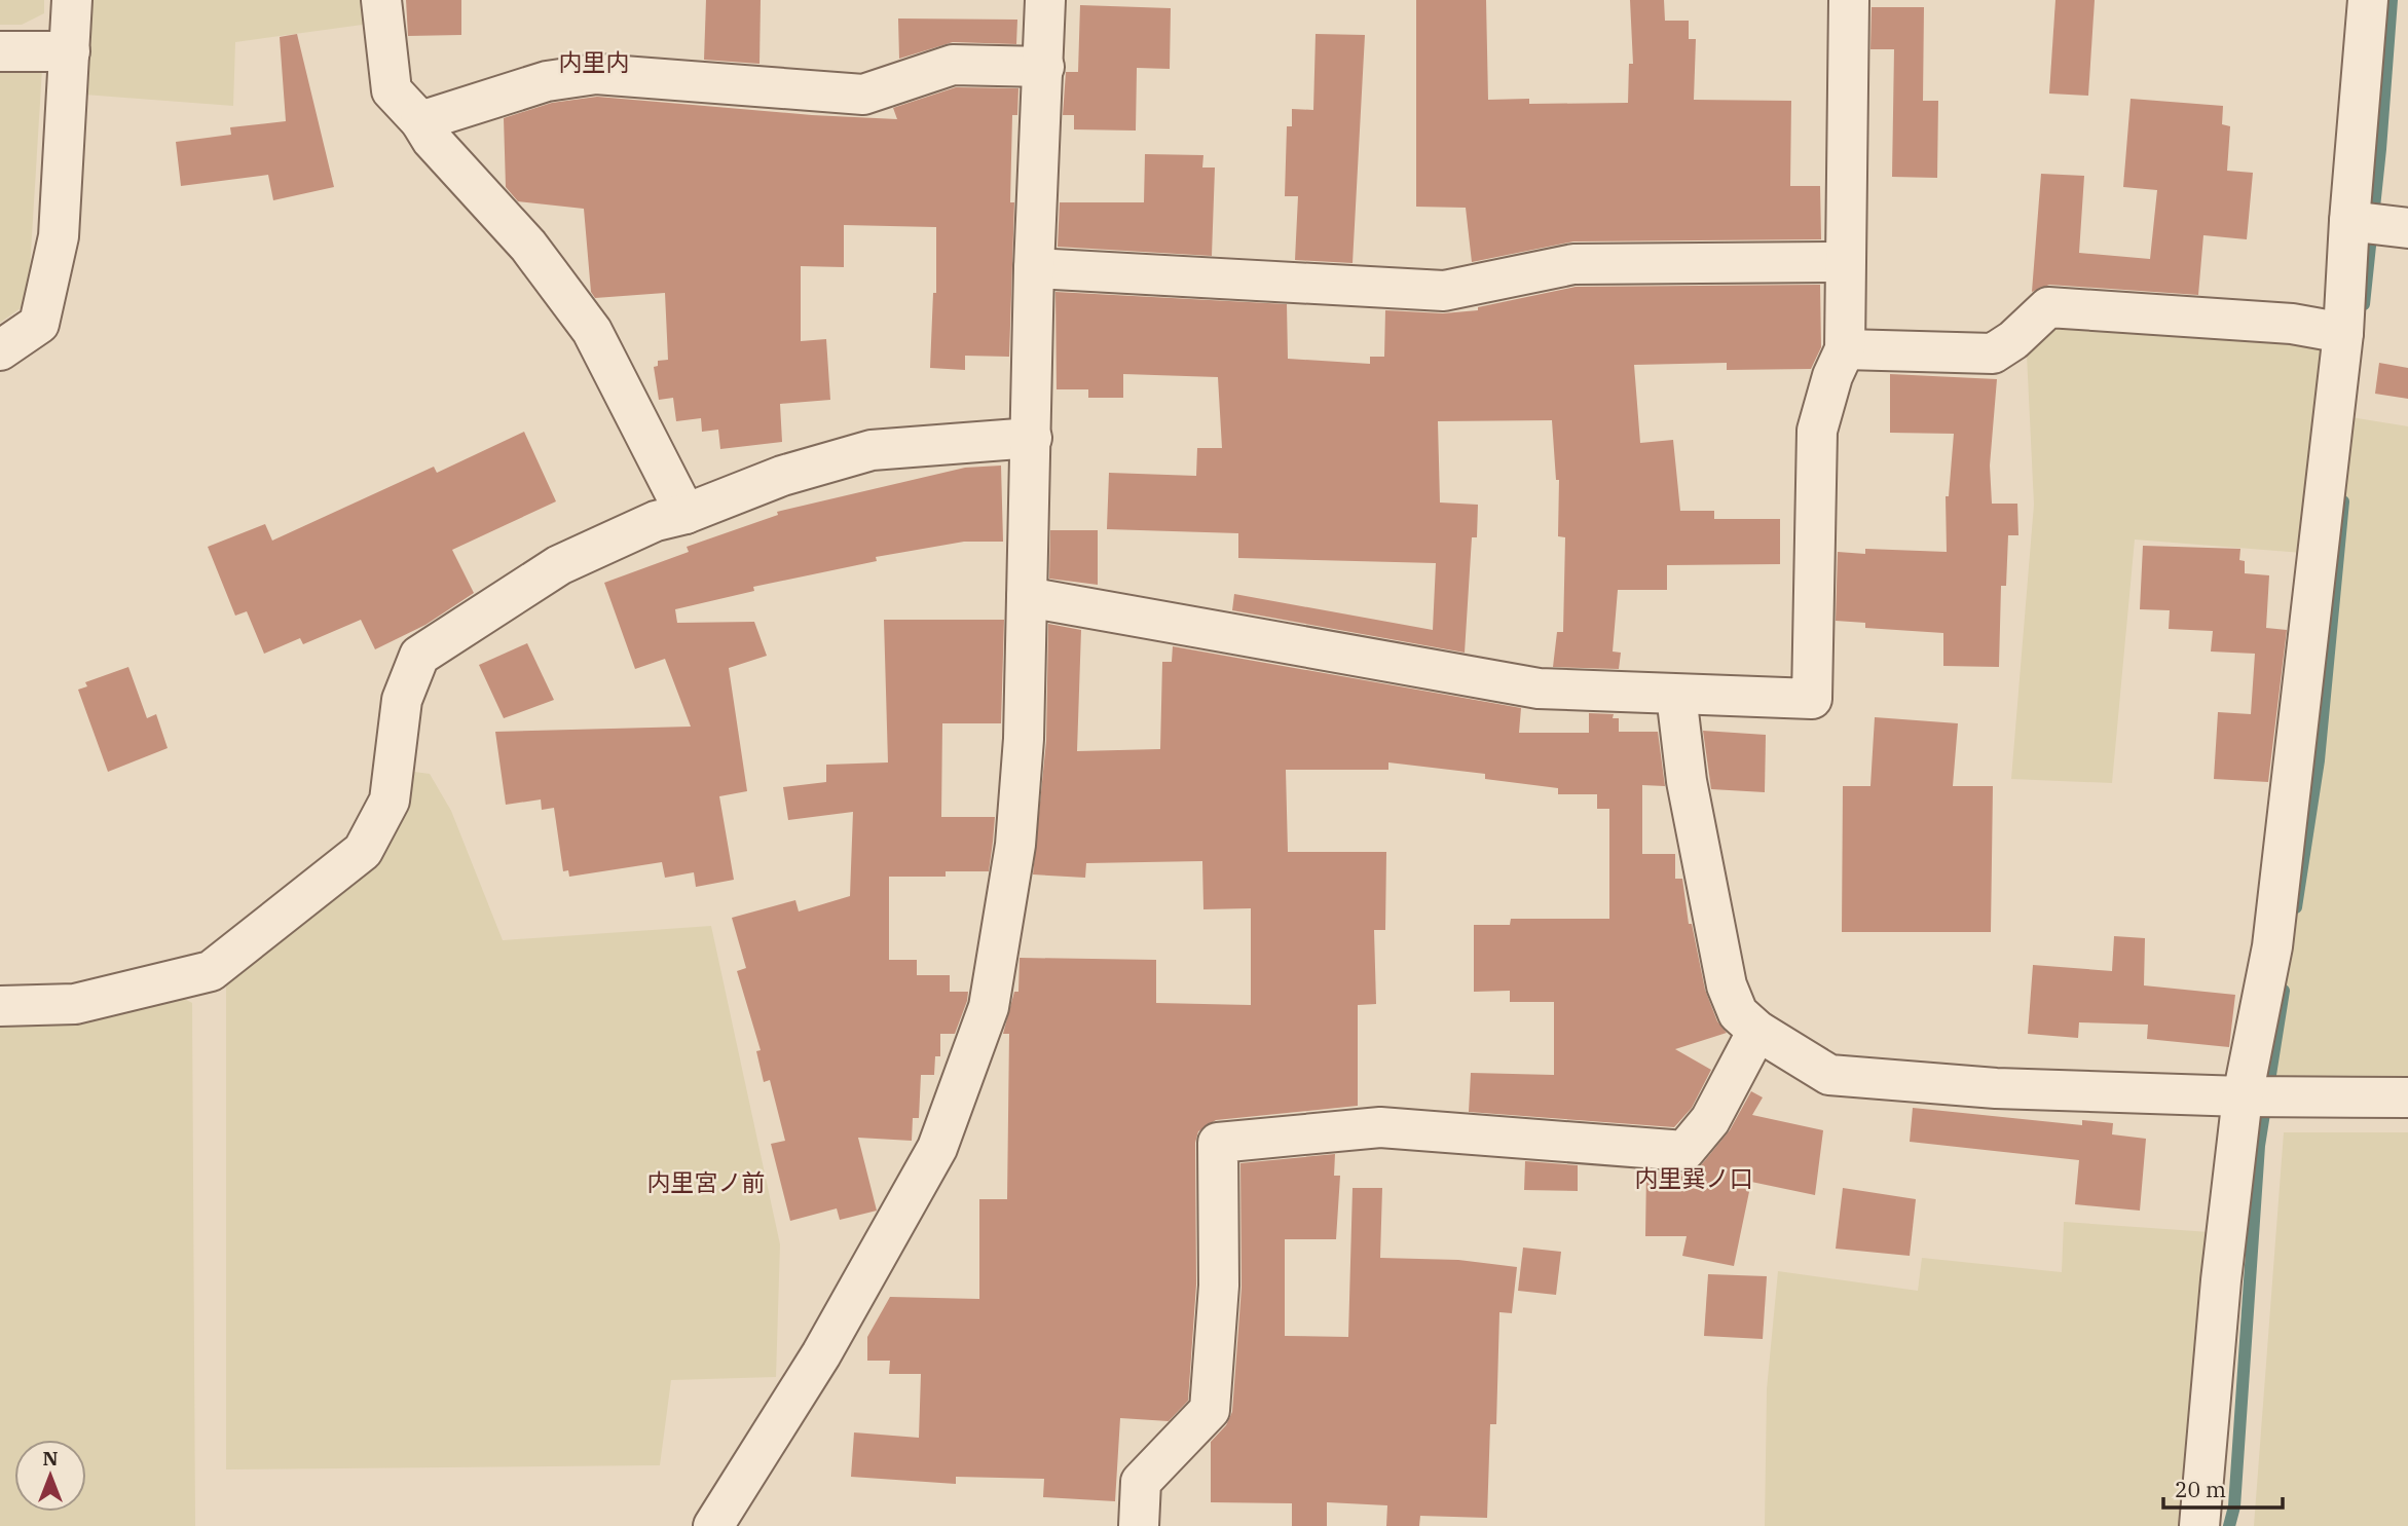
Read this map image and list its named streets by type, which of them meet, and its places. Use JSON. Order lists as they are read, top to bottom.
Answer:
{
  "districts": ["内里内", "内里巽ノ口", "内里宮ノ前"],
  "scale_bar": "20 m",
  "north": "top"
}
